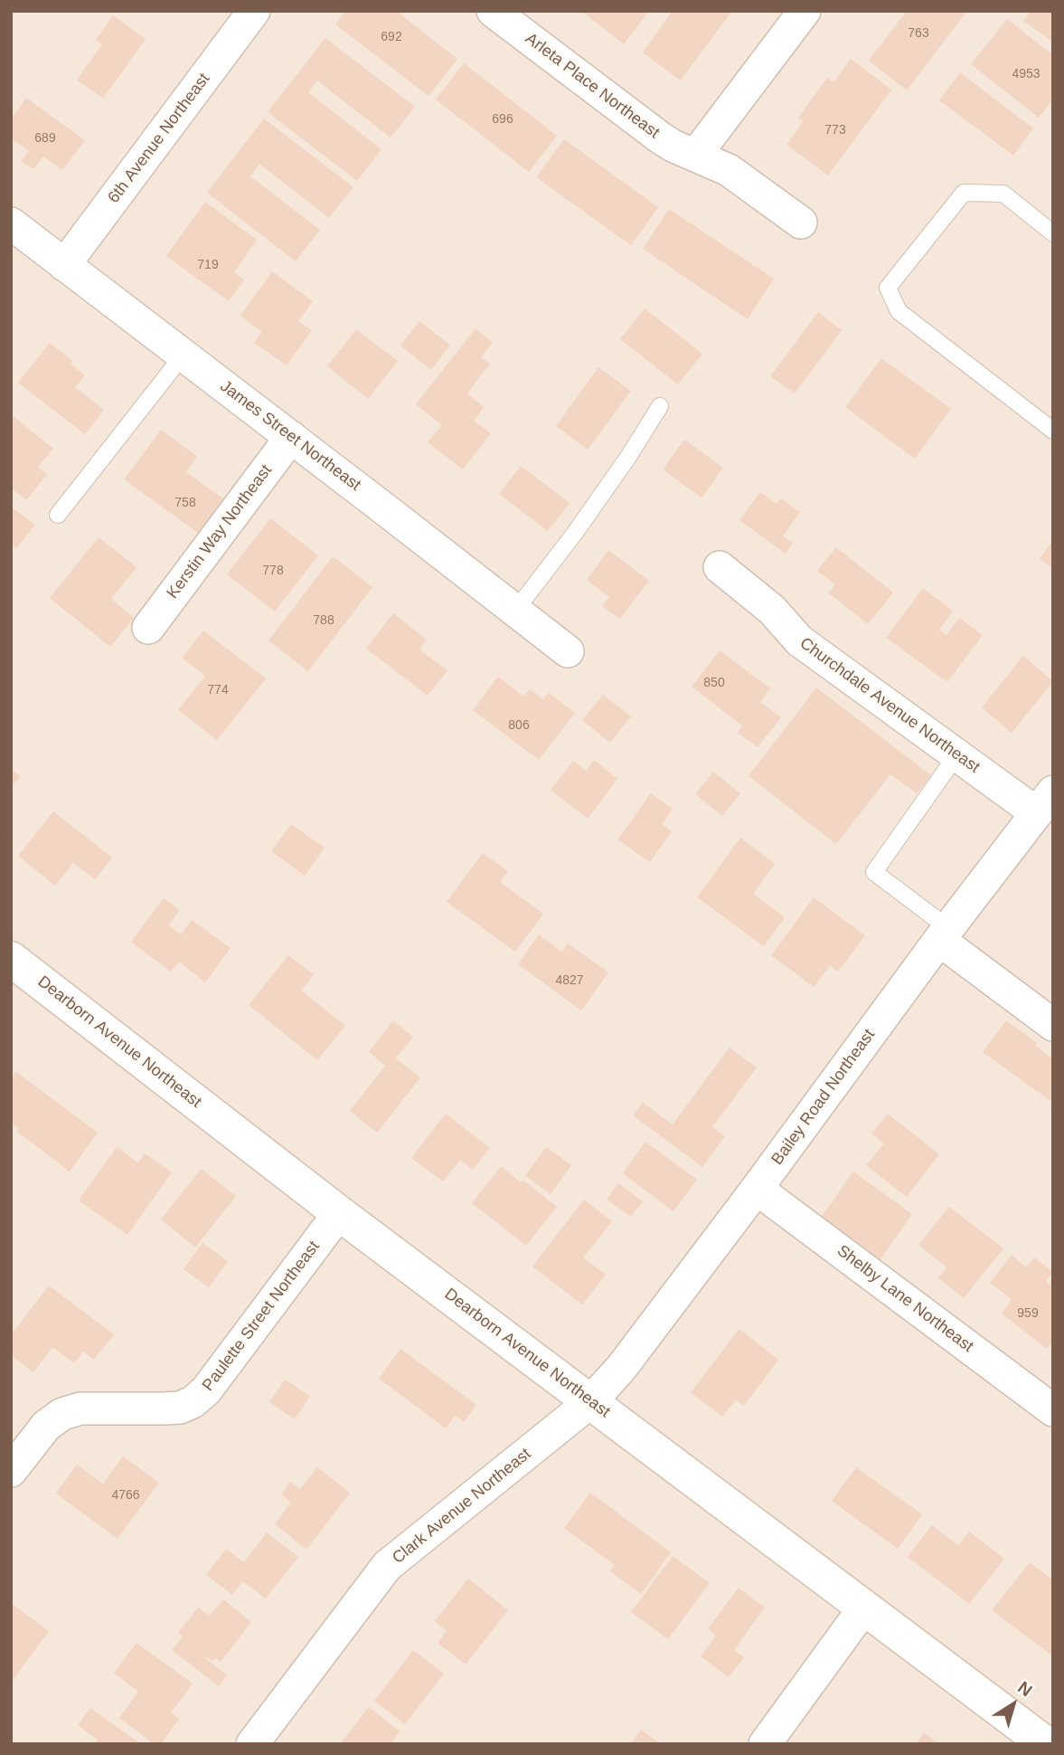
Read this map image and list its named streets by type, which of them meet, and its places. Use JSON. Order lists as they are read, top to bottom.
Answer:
{
  "streets": {
    "street": [
      "Arleta Place Northeast",
      "6th Avenue Northeast",
      "James Street Northeast",
      "Kerstin Way Northeast",
      "Churchdale Avenue Northeast",
      "Dearborn Avenue Northeast",
      "Bailey Road Northeast",
      "Shelby Lane Northeast",
      "Paulette Street Northeast",
      "Clark Avenue Northeast"
    ]
  },
  "crossings": [
    ["6th Avenue Northeast", "James Street Northeast"],
    ["James Street Northeast", "Kerstin Way Northeast"],
    ["Churchdale Avenue Northeast", "Bailey Road Northeast"],
    ["Dearborn Avenue Northeast", "Bailey Road Northeast"],
    ["Dearborn Avenue Northeast", "Paulette Street Northeast"],
    ["Dearborn Avenue Northeast", "Clark Avenue Northeast"],
    ["Bailey Road Northeast", "Shelby Lane Northeast"],
    ["Bailey Road Northeast", "Clark Avenue Northeast"]
  ],
  "house_numbers": [
    "763",
    "692",
    "4953",
    "696",
    "773",
    "689",
    "719",
    "758",
    "778",
    "788",
    "850",
    "774",
    "806",
    "4827",
    "959",
    "4766"
  ],
  "north": "top right"
}
